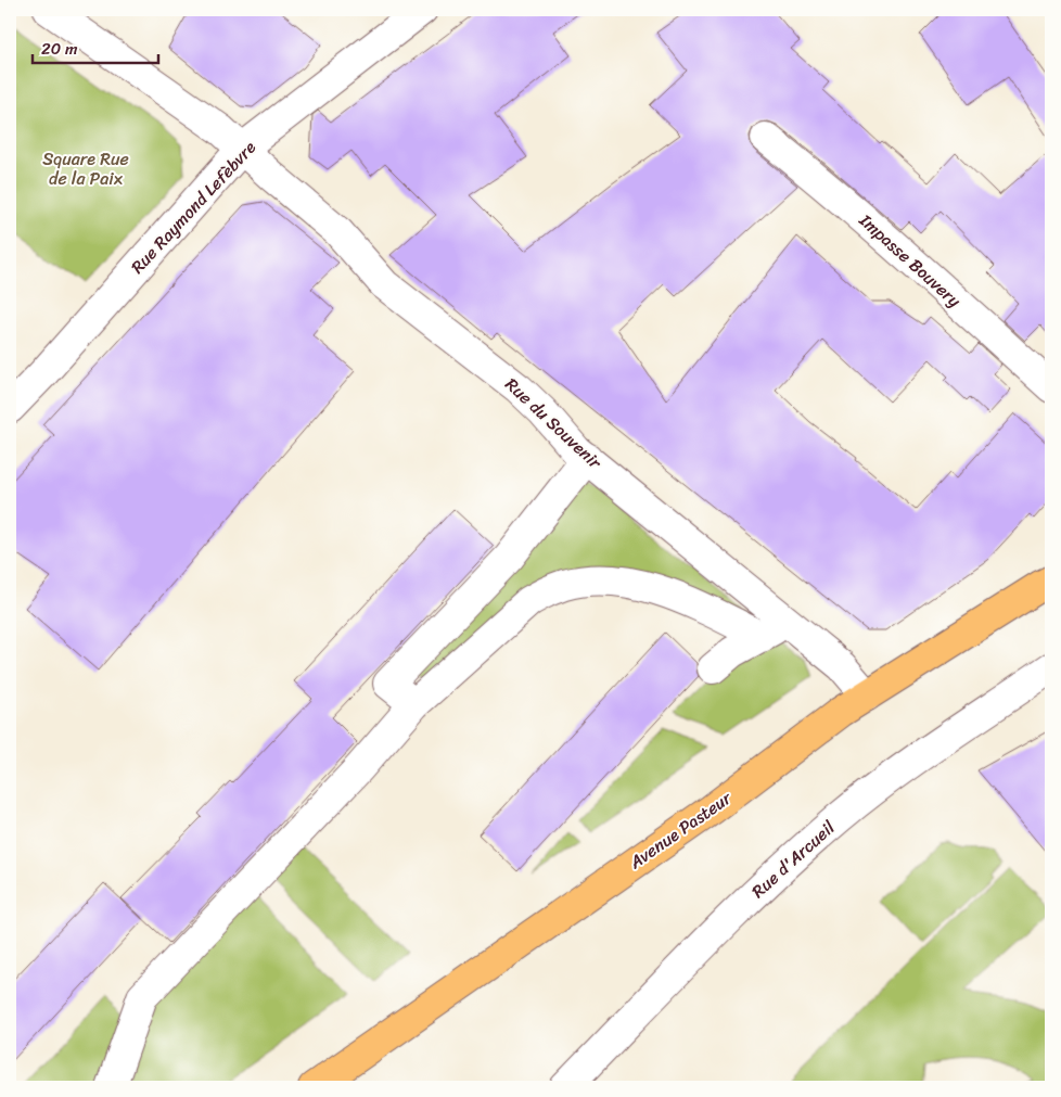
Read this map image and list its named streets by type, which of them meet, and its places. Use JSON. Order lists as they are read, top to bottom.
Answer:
{
  "streets": {
    "main road": ["Avenue Pasteur"],
    "street": [
      "Rue Raymond Lefèbvre",
      "Impasse Bouvery",
      "Rue du Souvenir",
      "Rue d'Arcueil"
    ]
  },
  "crossings": [
    ["Rue Raymond Lefèbvre", "Rue du Souvenir"],
    ["Rue du Souvenir", "Avenue Pasteur"]
  ],
  "parks": ["Square Rue de la Paix"],
  "scale_bar": "20 m"
}
